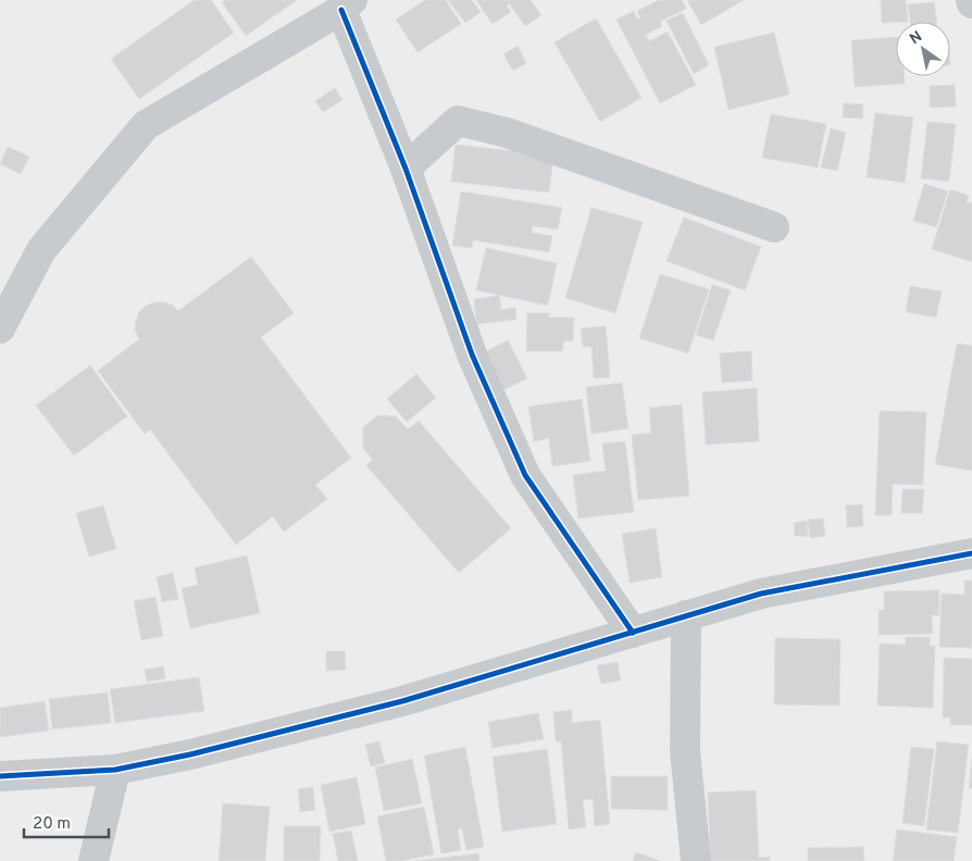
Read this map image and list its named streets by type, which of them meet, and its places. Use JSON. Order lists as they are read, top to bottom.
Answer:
{
  "scale_bar": "20 m",
  "north": "top left"
}
